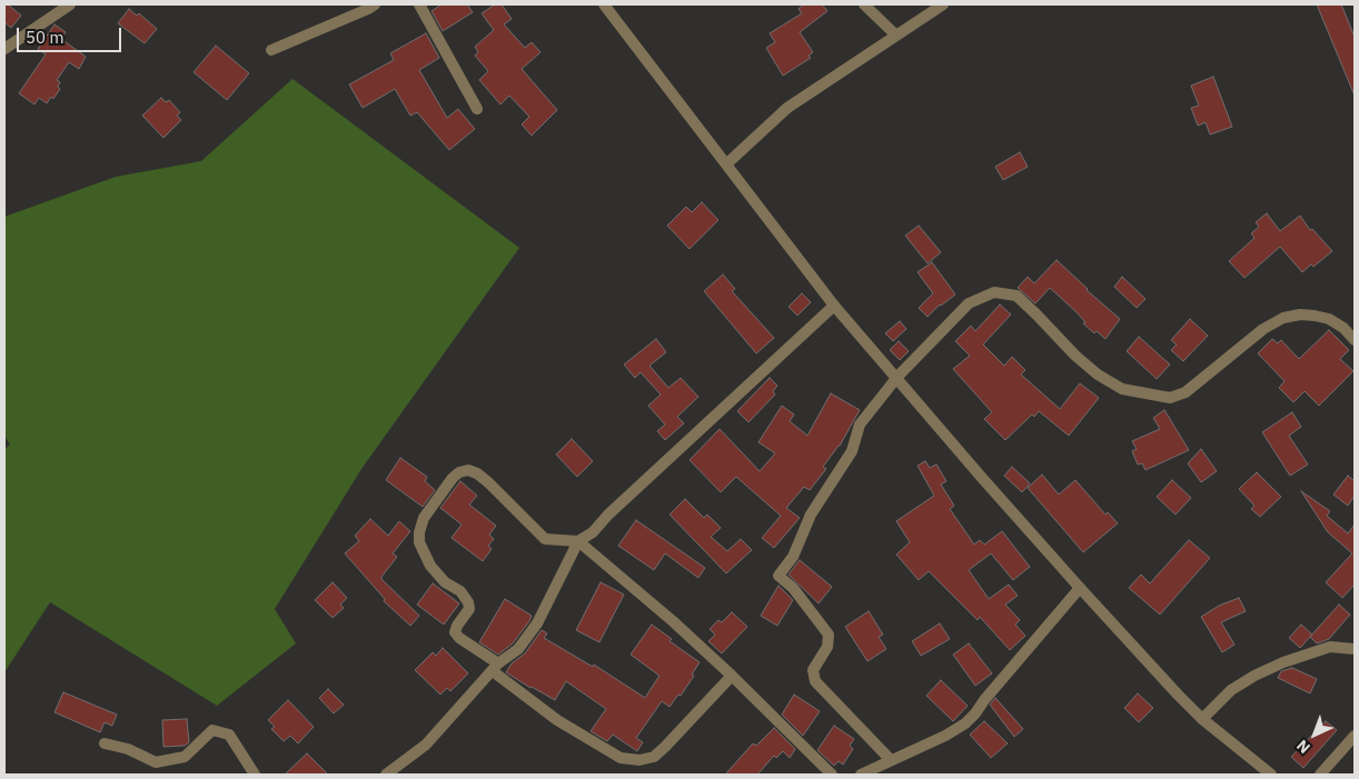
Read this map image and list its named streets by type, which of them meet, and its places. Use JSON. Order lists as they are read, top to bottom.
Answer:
{
  "scale_bar": "50 m",
  "north": "bottom left"
}
